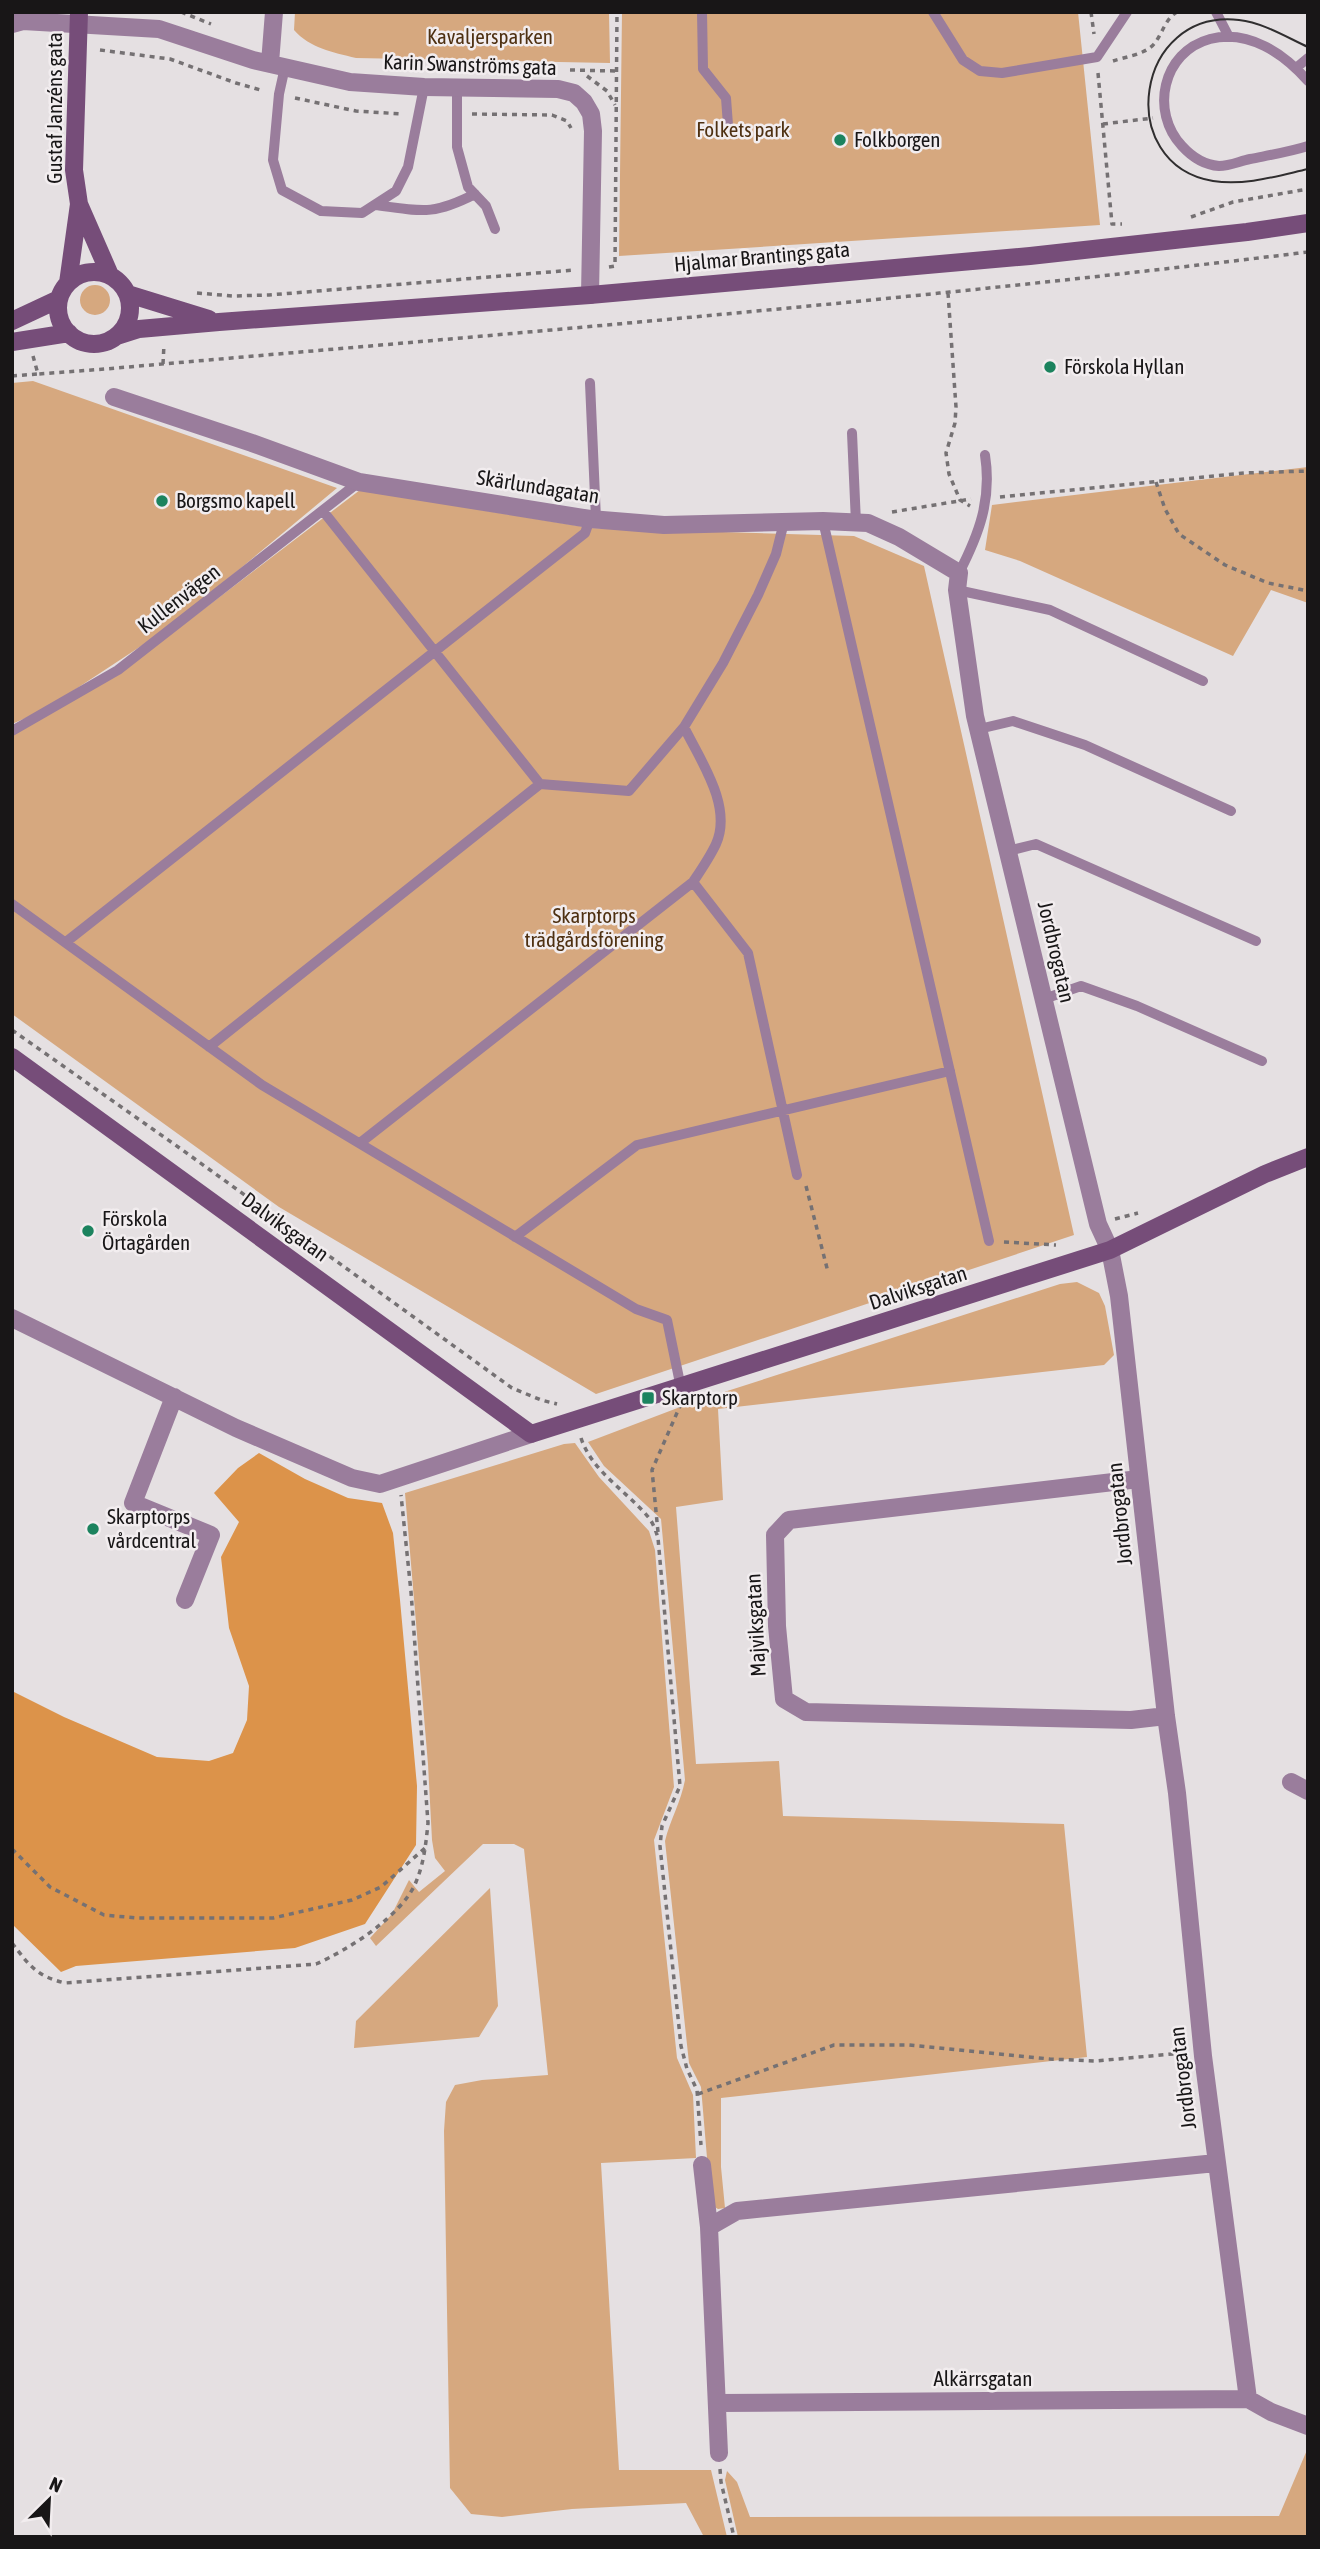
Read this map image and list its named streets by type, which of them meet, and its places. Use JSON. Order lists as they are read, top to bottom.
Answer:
{
  "streets": {
    "street": [
      "Karin Swanströms gata",
      "Gustaf Janzéns gata",
      "Hjalmar Brantings gata",
      "Skärlundagatan",
      "Jordbrogatan",
      "Dalviksgatan",
      "Majviksgatan",
      "Alkärrsgatan"
    ],
    "lane": ["Kullenvägen"]
  },
  "crossings": [
    ["Karin Swanströms gata", "Gustaf Janzéns gata"],
    ["Karin Swanströms gata", "Hjalmar Brantings gata"],
    ["Gustaf Janzéns gata", "Hjalmar Brantings gata"],
    ["Skärlundagatan", "Kullenvägen"],
    ["Skärlundagatan", "Jordbrogatan"],
    ["Jordbrogatan", "Dalviksgatan"],
    ["Jordbrogatan", "Majviksgatan"],
    ["Jordbrogatan", "Alkärrsgatan"]
  ],
  "parks": ["Kavaljersparken", "Folkets park", "Skarptorps trädgårdsförening"],
  "places": {
    "other": [
      "Folkborgen",
      "Förskola Hyllan",
      "Borgsmo kapell",
      "Förskola Örtagården",
      "Skarptorps vårdcentral"
    ],
    "transit": ["Skarptorp"]
  },
  "north": "top right"
}
